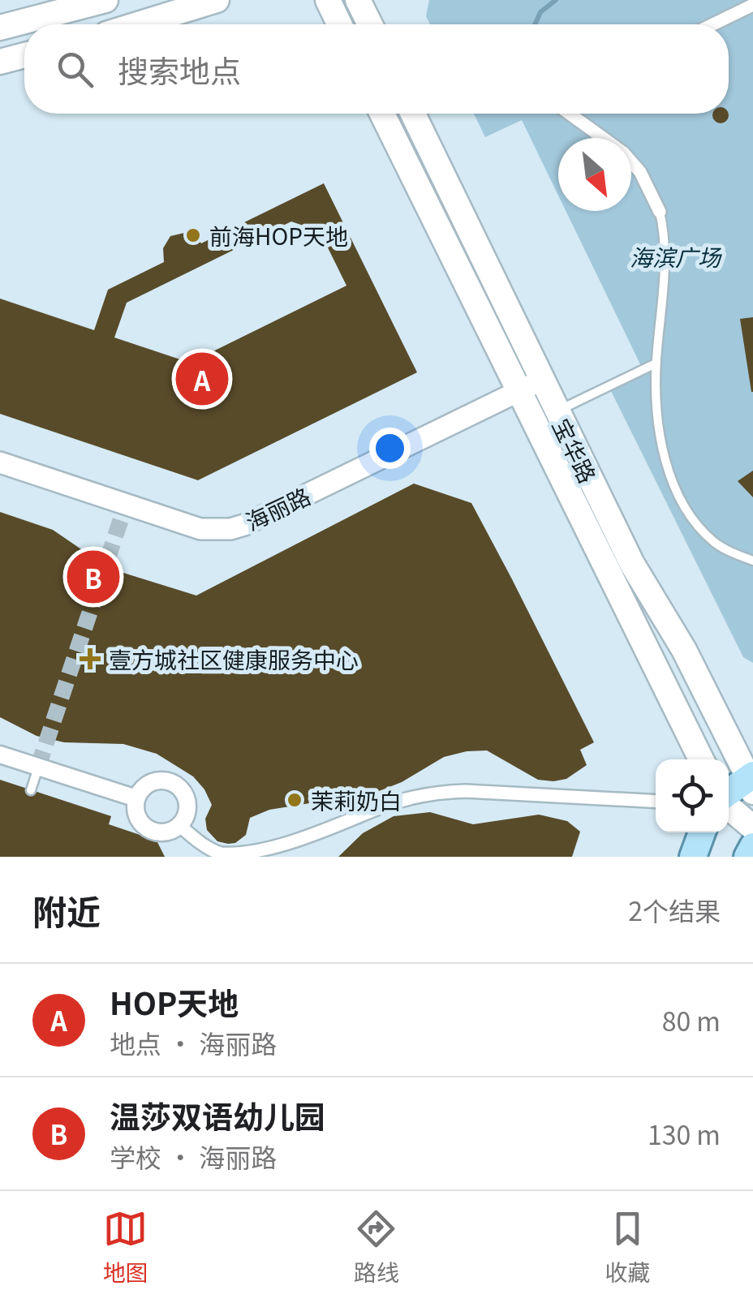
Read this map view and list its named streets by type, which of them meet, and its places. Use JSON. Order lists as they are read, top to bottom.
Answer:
{
  "streets": {
    "main road": ["宝华路"],
    "street": ["海丽路"]
  },
  "crossings": [
    ["宝华路", "海丽路"]
  ],
  "parks": ["海滨广场"],
  "places": {
    "other": ["前海HOP天地", "茉莉奶白"],
    "health": ["壹方城社区健康服务中心"]
  },
  "north": "bottom right",
  "page": {
    "search": "搜索地点",
    "pins": ["A", "B"],
    "heading": ["附近", "2个结果"],
    "list": [
      {
        "mark": "A",
        "name": "HOP天地",
        "note": "地点 · 海丽路",
        "value": "80 m"
      },
      {
        "mark": "B",
        "name": "温莎双语幼儿园",
        "note": "学校 · 海丽路",
        "value": "130 m"
      }
    ],
    "nav": ["地图", "路线", "收藏"]
  }
}
